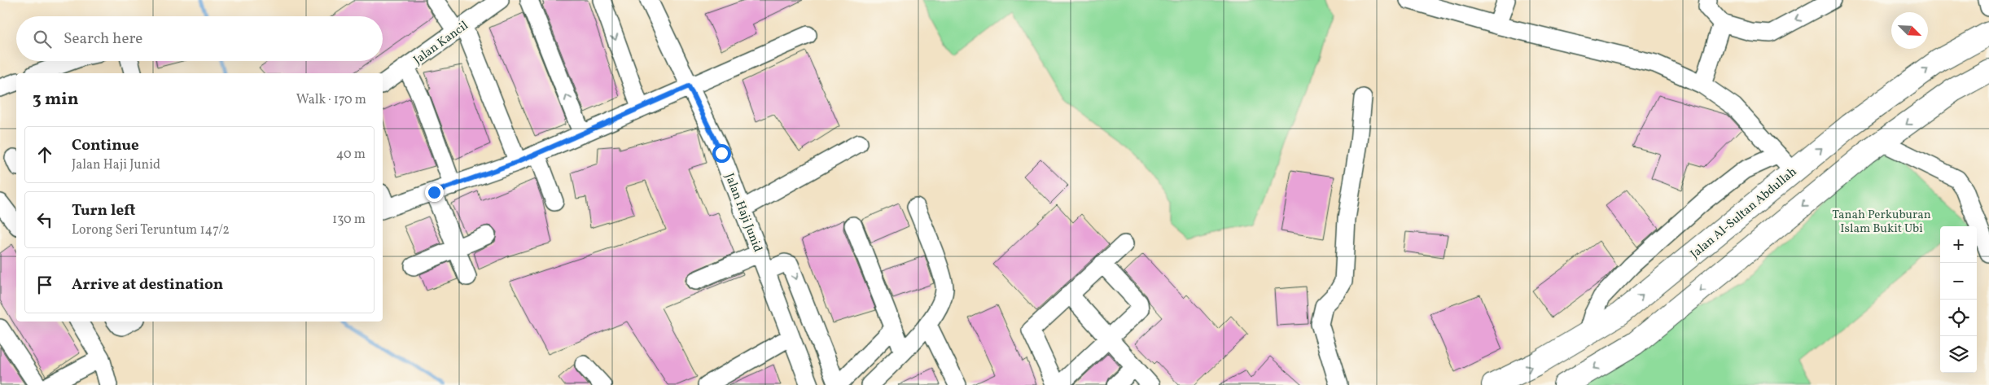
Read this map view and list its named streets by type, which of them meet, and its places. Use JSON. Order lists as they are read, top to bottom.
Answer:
{
  "streets": {
    "main road": ["Jalan Al-Sultan Abdullah"],
    "street": ["Jalan Kancil", "Jalan Haji Junid"]
  },
  "parks": ["Tanah Perkuburan Islam Bukit Ubi"],
  "north": "bottom right",
  "page": {
    "search": "Search here",
    "heading": ["3 min", "Walk · 170 m"],
    "list": [
      ["Continue", "Jalan Haji Junid", "40 m"],
      ["Turn left", "Lorong Seri Teruntum 147/2", "130 m"],
      "Arrive at destination"
    ],
    "map_buttons": ["+", "−"]
  }
}
